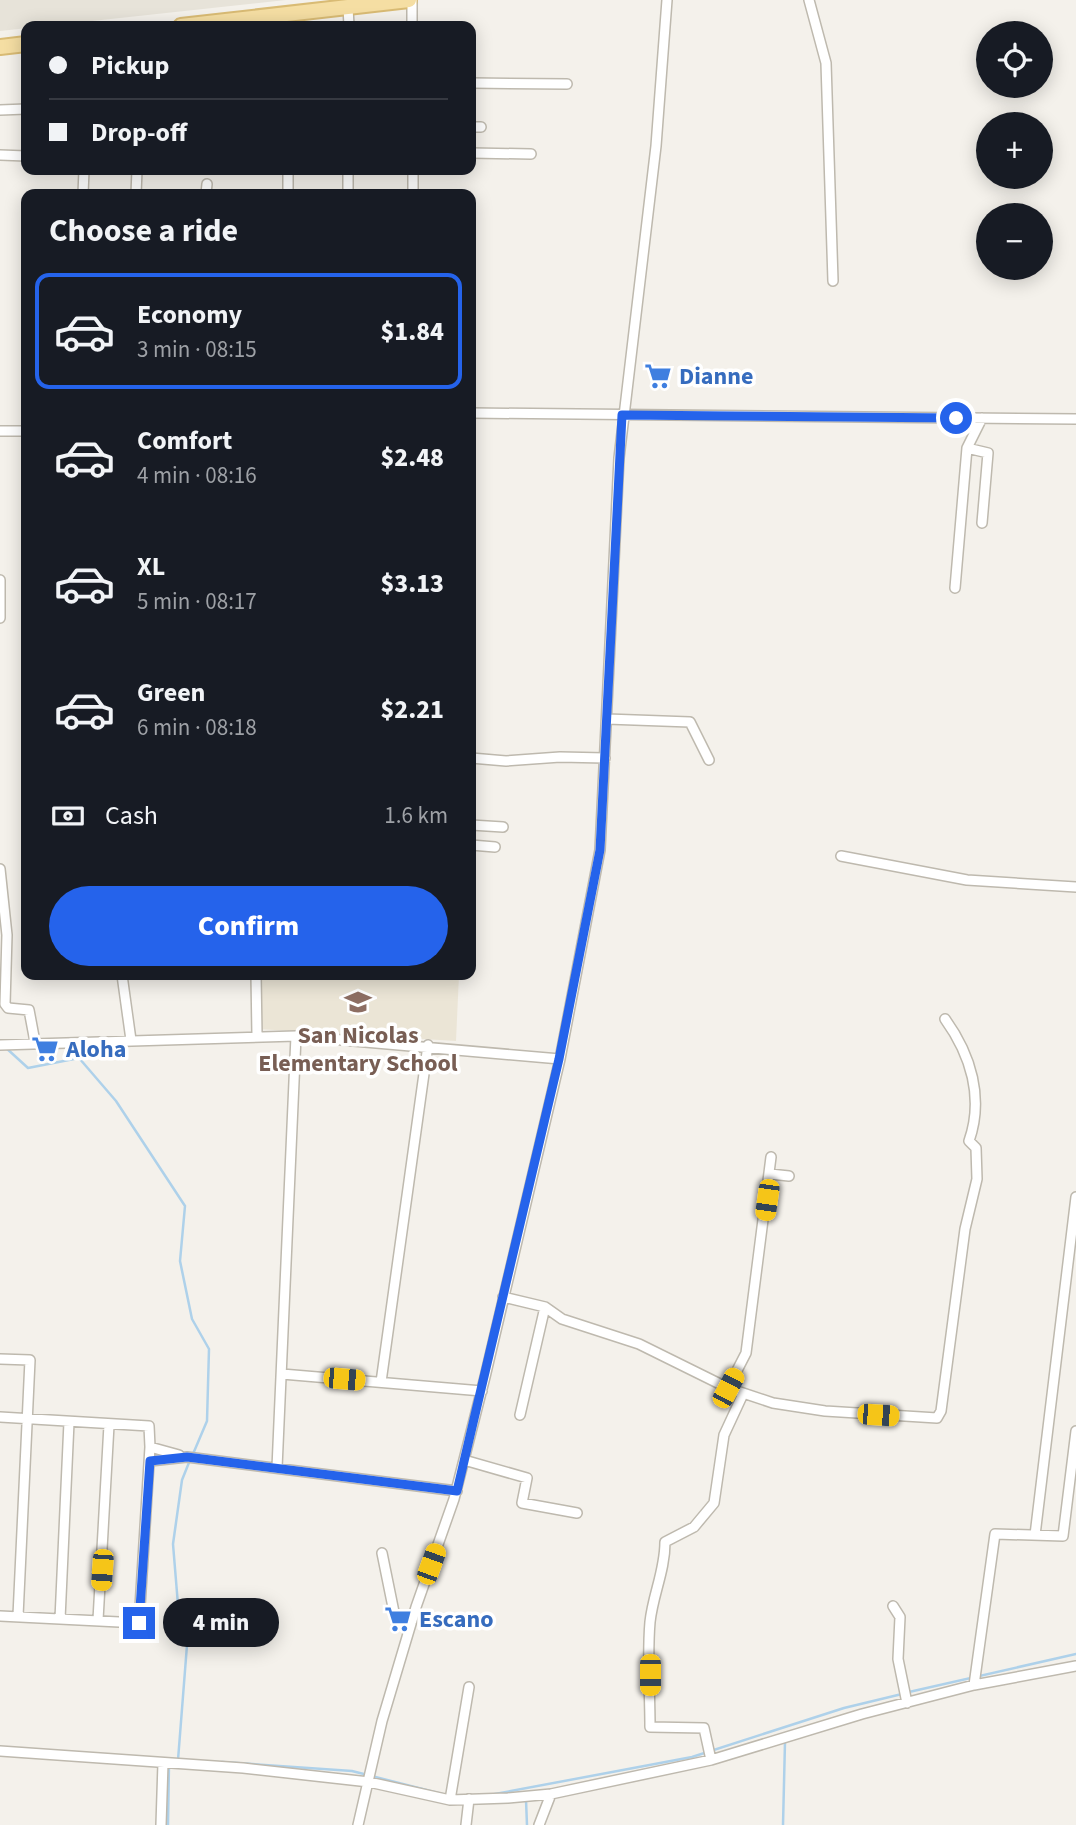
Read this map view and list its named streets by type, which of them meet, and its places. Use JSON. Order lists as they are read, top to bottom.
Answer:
{
  "places": {
    "supermarket": ["Dianne", "Aloha", "Escano"],
    "school or university": ["San Nicolas Elementary School"]
  },
  "page": {
    "map_buttons": ["+", "−"],
    "banner": ["Pickup", "Drop-off"],
    "heading": "Choose a ride",
    "list": [
      {
        "name": "Economy",
        "note": "3 min · 08:15",
        "value": "$1.84"
      },
      {
        "name": "Comfort",
        "note": "4 min · 08:16",
        "value": "$2.48"
      },
      {
        "name": "XL",
        "note": "5 min · 08:17",
        "value": "$3.13"
      },
      {
        "name": "Green",
        "note": "6 min · 08:18",
        "value": "$2.21"
      }
    ],
    "pay": ["Cash", "1.6 km"],
    "buttons": "Confirm",
    "bubble": "4 min"
  }
}
